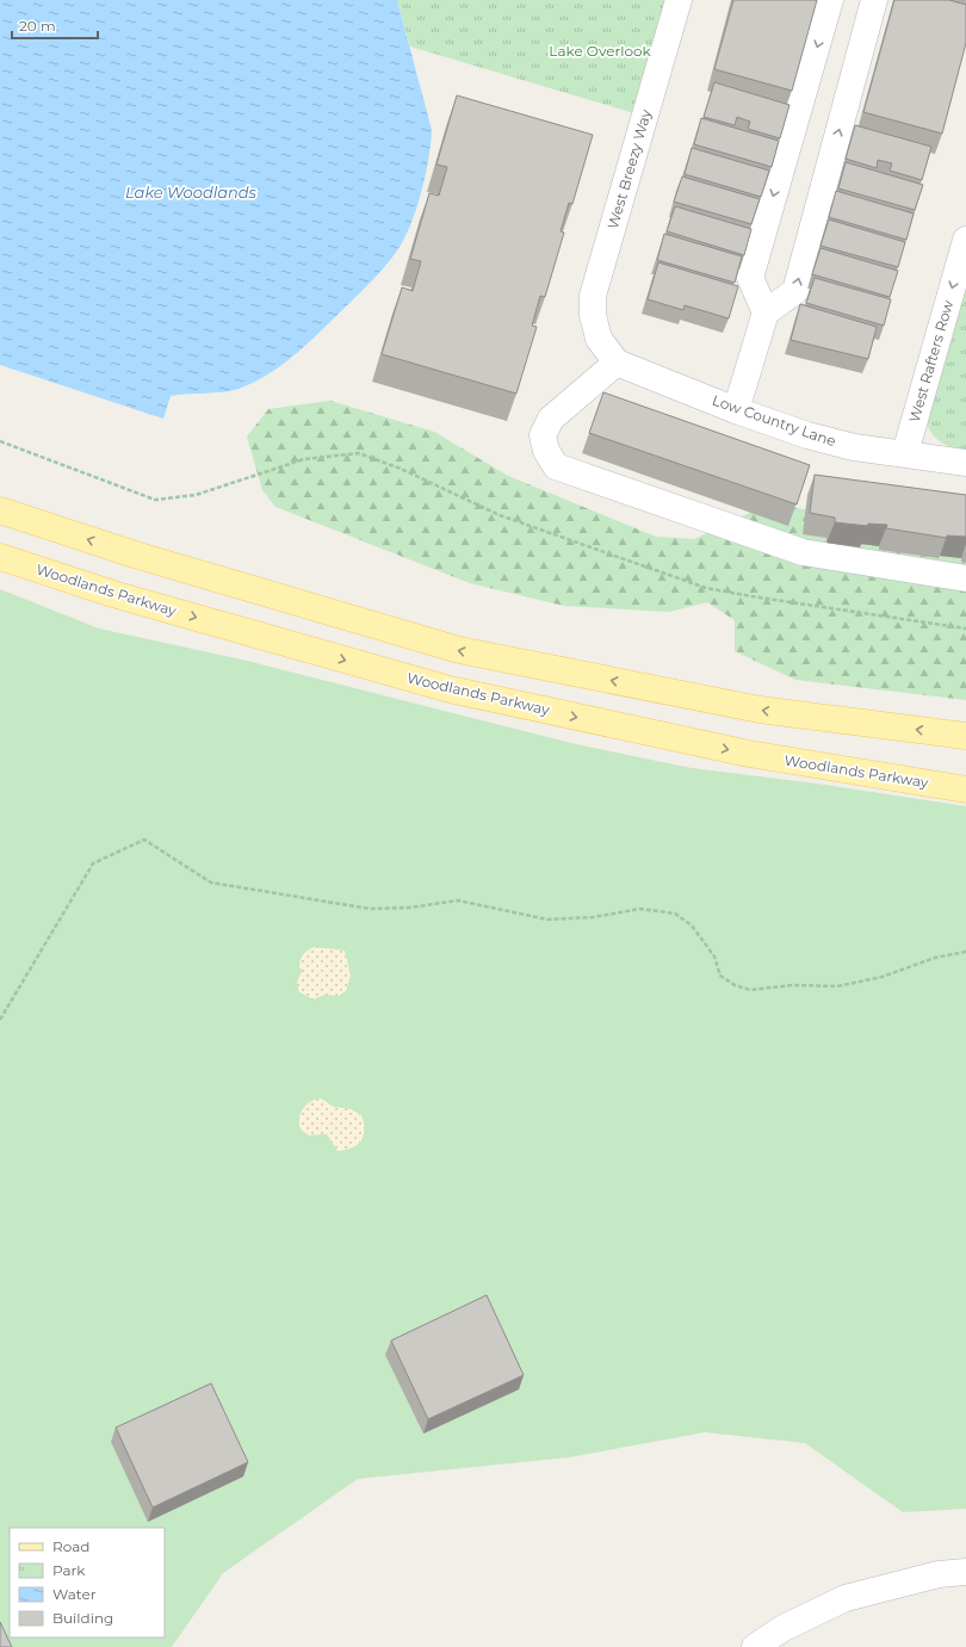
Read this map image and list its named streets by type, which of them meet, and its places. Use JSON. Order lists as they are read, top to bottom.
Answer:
{
  "streets": {
    "main road": ["Woodlands Parkway"],
    "street": ["West Breezy Way", "West Rafters Row", "Low Country Lane"]
  },
  "crossings": [
    ["West Breezy Way", "Low Country Lane"],
    ["West Rafters Row", "Low Country Lane"]
  ],
  "water": ["Lake Woodlands"],
  "parks": ["Lake Overlook"],
  "legend": [
    "Road",
    "Park",
    "Water",
    "Building"
  ],
  "scale_bar": "20 m"
}
